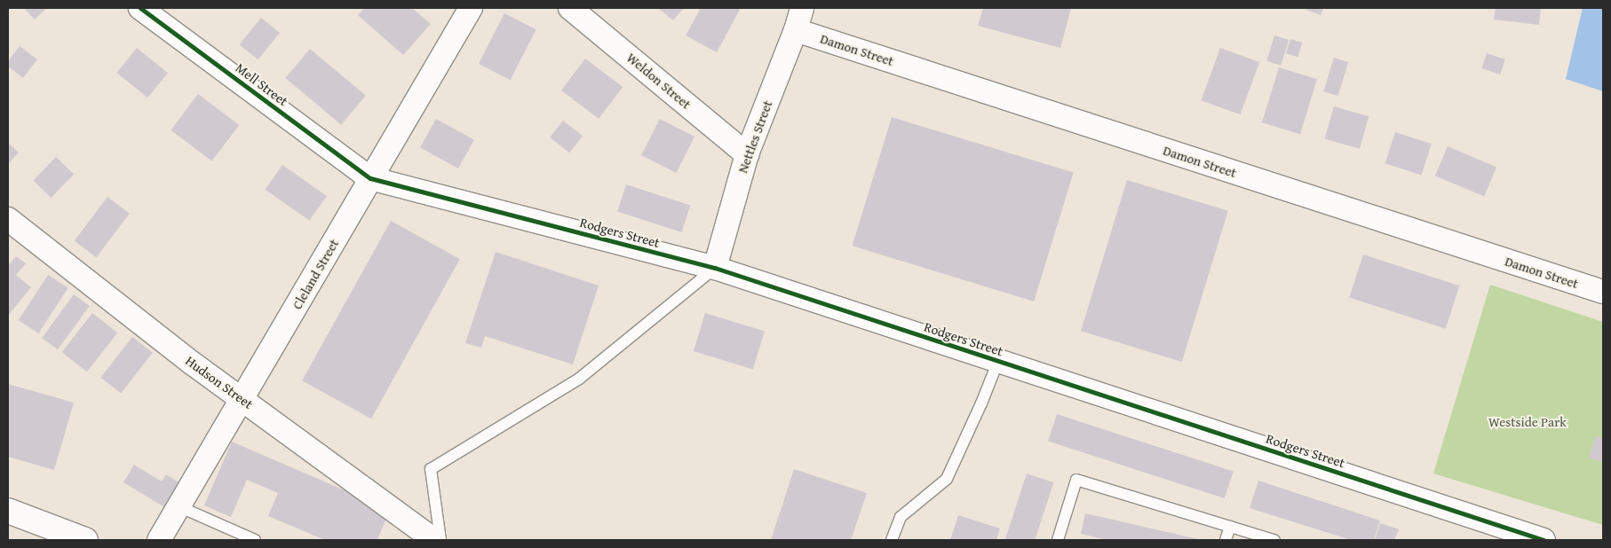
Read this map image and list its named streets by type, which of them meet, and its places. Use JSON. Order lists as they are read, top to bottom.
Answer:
{
  "streets": {
    "street": [
      "Damon Street",
      "Weldon Street",
      "Mell Street",
      "Nettles Street",
      "Rodgers Street",
      "Cleland Street",
      "Hudson Street"
    ]
  },
  "crossings": [
    ["Damon Street", "Nettles Street"],
    ["Weldon Street", "Nettles Street"],
    ["Mell Street", "Rodgers Street"],
    ["Mell Street", "Cleland Street"],
    ["Nettles Street", "Rodgers Street"],
    ["Rodgers Street", "Cleland Street"],
    ["Cleland Street", "Hudson Street"]
  ],
  "parks": ["Westside Park"]
}
